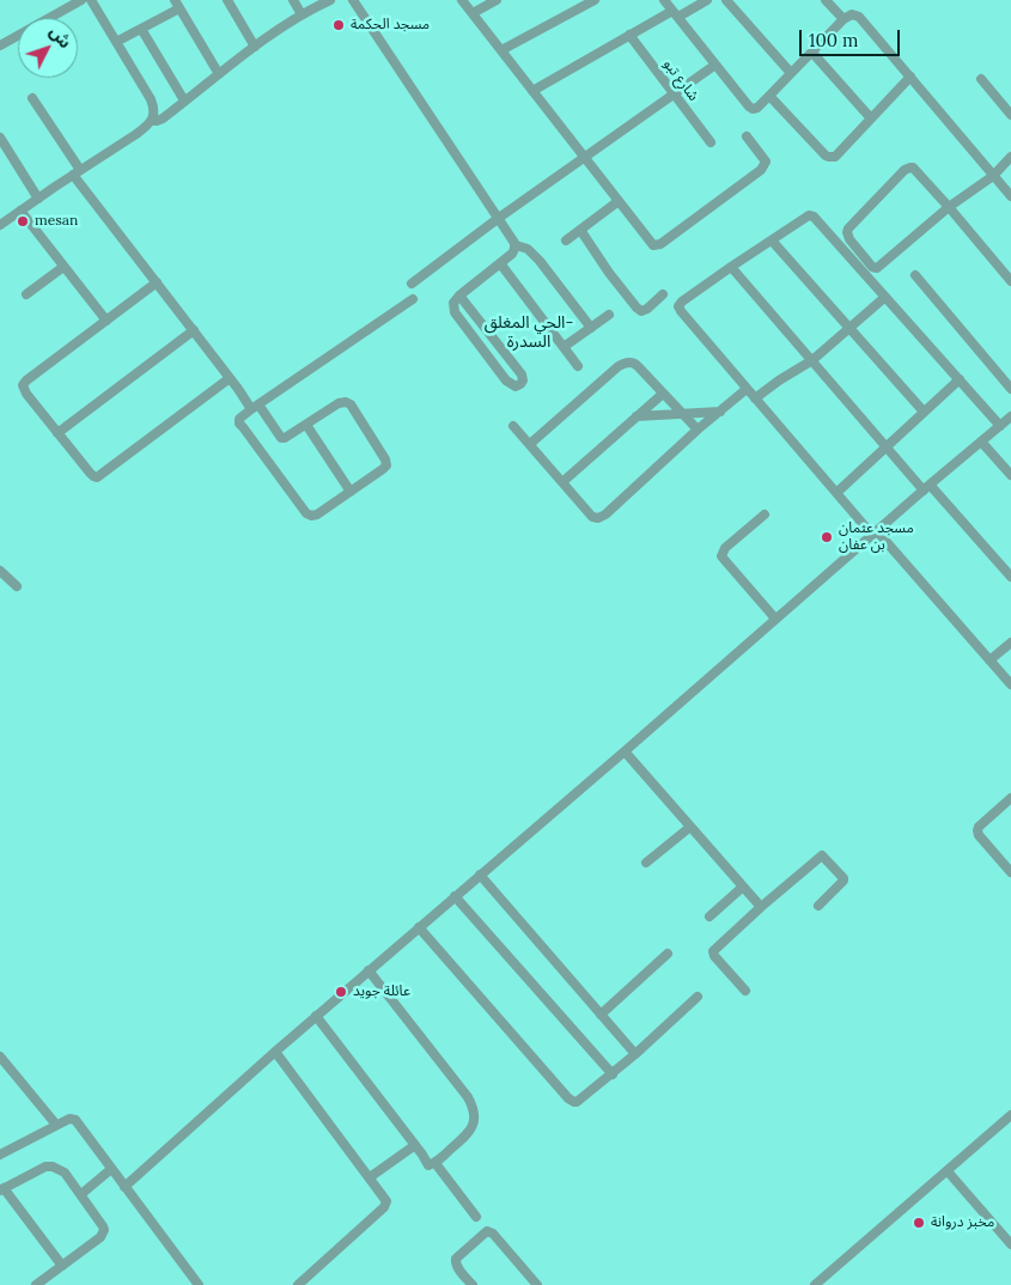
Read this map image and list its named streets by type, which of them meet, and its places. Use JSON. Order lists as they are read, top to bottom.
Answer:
{
  "streets": {
    "street": ["شارع تبو"]
  },
  "districts": ["الحي المغلق- السدرة"],
  "places": [
    "مسجد الحكمة",
    "mesan",
    "مسجد عثمان بن عفان",
    "عائلة جويد",
    "مخبز دروانة"
  ],
  "scale_bar": "100 m",
  "north": "top right"
}
